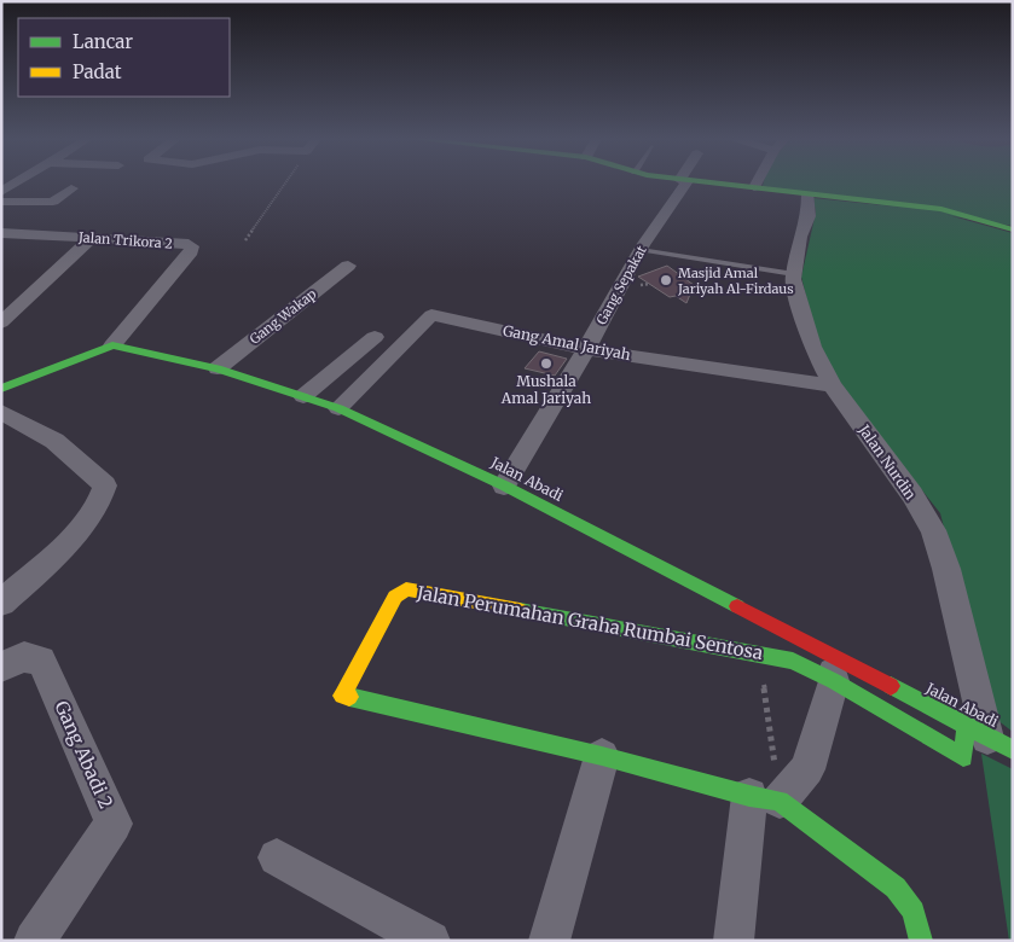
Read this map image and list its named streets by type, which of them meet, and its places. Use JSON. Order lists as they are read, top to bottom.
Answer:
{
  "streets": {
    "street": [
      "Jalan Trikora 2",
      "Gang Sepakat",
      "Gang Wakap",
      "Gang Amal Jariyah",
      "Jalan Nurdin",
      "Jalan Abadi",
      "Jalan Perumahan Graha Rumbai Sentosa",
      "Gang Abadi 2"
    ]
  },
  "crossings": [
    ["Jalan Trikora 2", "Jalan Abadi"],
    ["Gang Sepakat", "Gang Amal Jariyah"],
    ["Gang Sepakat", "Jalan Abadi"],
    ["Gang Wakap", "Jalan Abadi"],
    ["Gang Amal Jariyah", "Jalan Nurdin"],
    ["Gang Amal Jariyah", "Jalan Abadi"],
    ["Jalan Nurdin", "Jalan Abadi"],
    ["Jalan Nurdin", "Jalan Perumahan Graha Rumbai Sentosa"],
    ["Jalan Abadi", "Jalan Perumahan Graha Rumbai Sentosa"]
  ],
  "places": ["Masjid Amal Jariyah Al-Firdaus", "Mushala Amal Jariyah"],
  "legend": ["Lancar", "Padat"]
}
